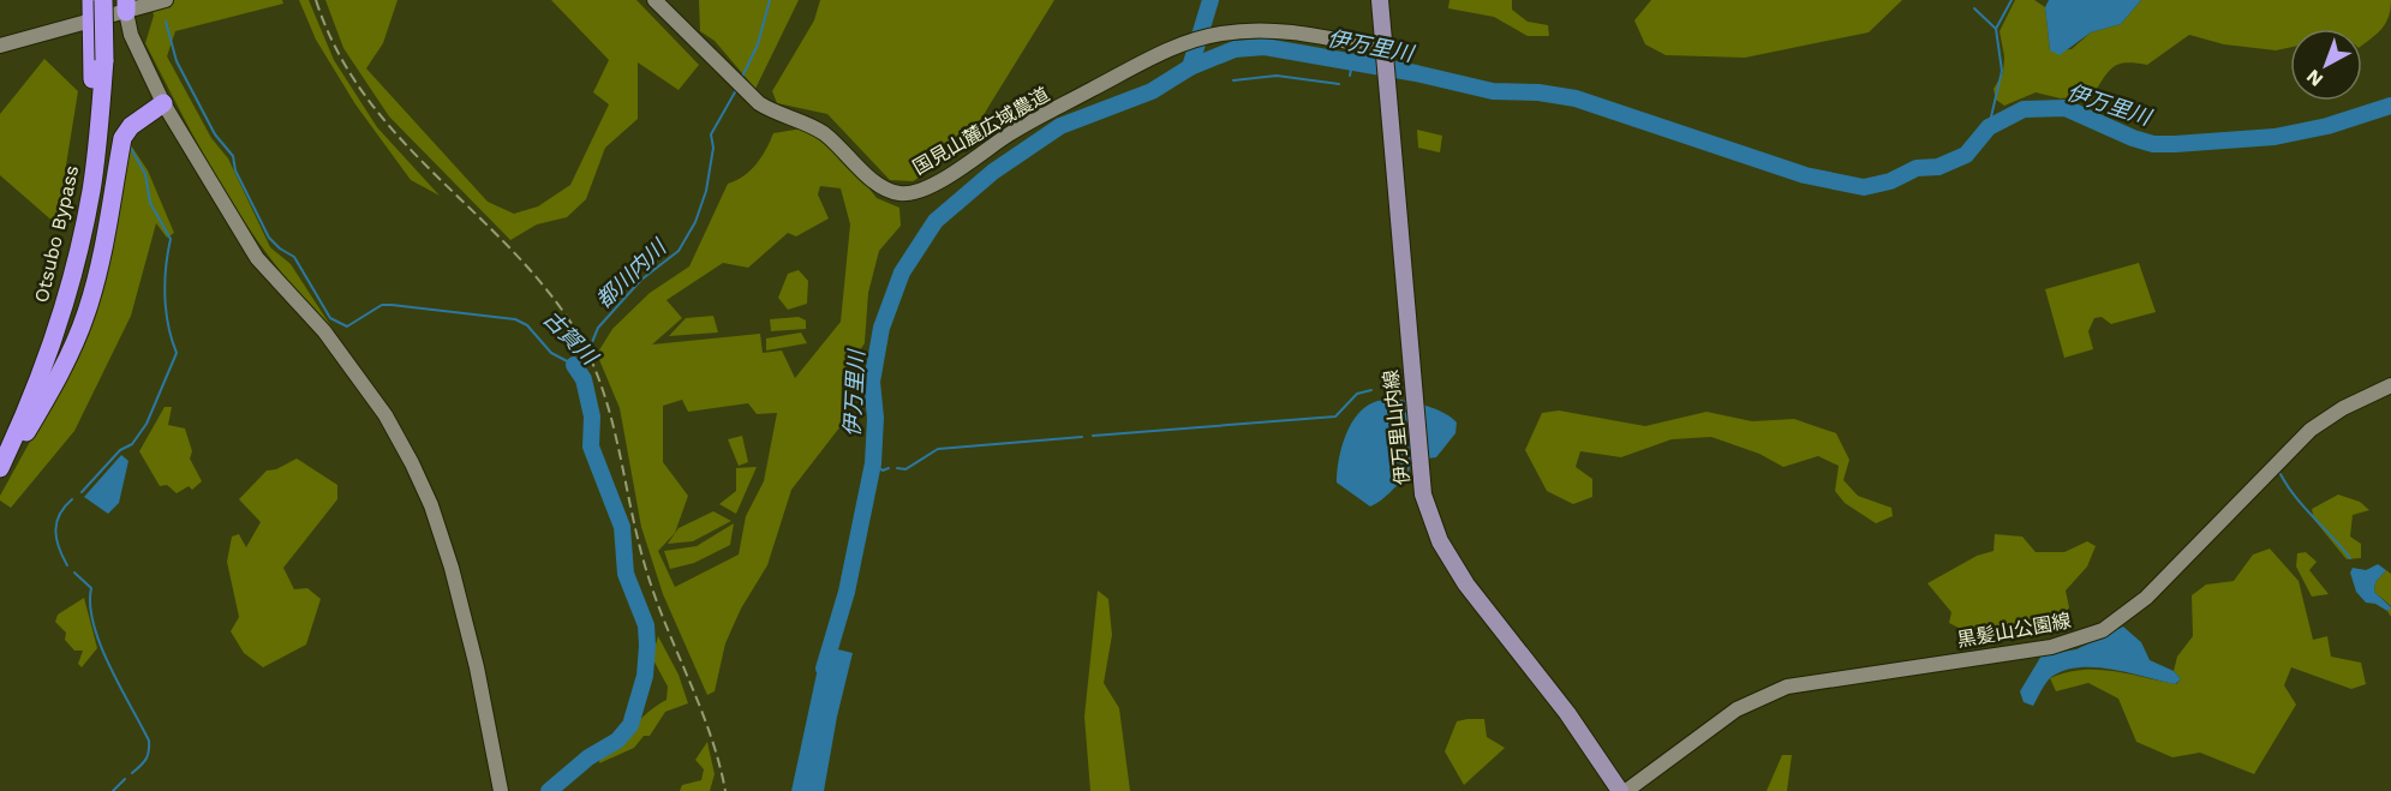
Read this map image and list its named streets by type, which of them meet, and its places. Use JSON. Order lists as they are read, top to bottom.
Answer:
{
  "streets": {
    "highway": ["Otsubo Bypass"],
    "main road": ["伊万里山内線"],
    "street": ["国見山麓広域農道", "黒髪山公園線"]
  },
  "crossings": [
    ["国見山麓広域農道", "伊万里山内線"],
    ["伊万里山内線", "黒髪山公園線"]
  ],
  "water": ["伊万里川", "都川内川", "古賀川"],
  "north": "bottom left"
}
